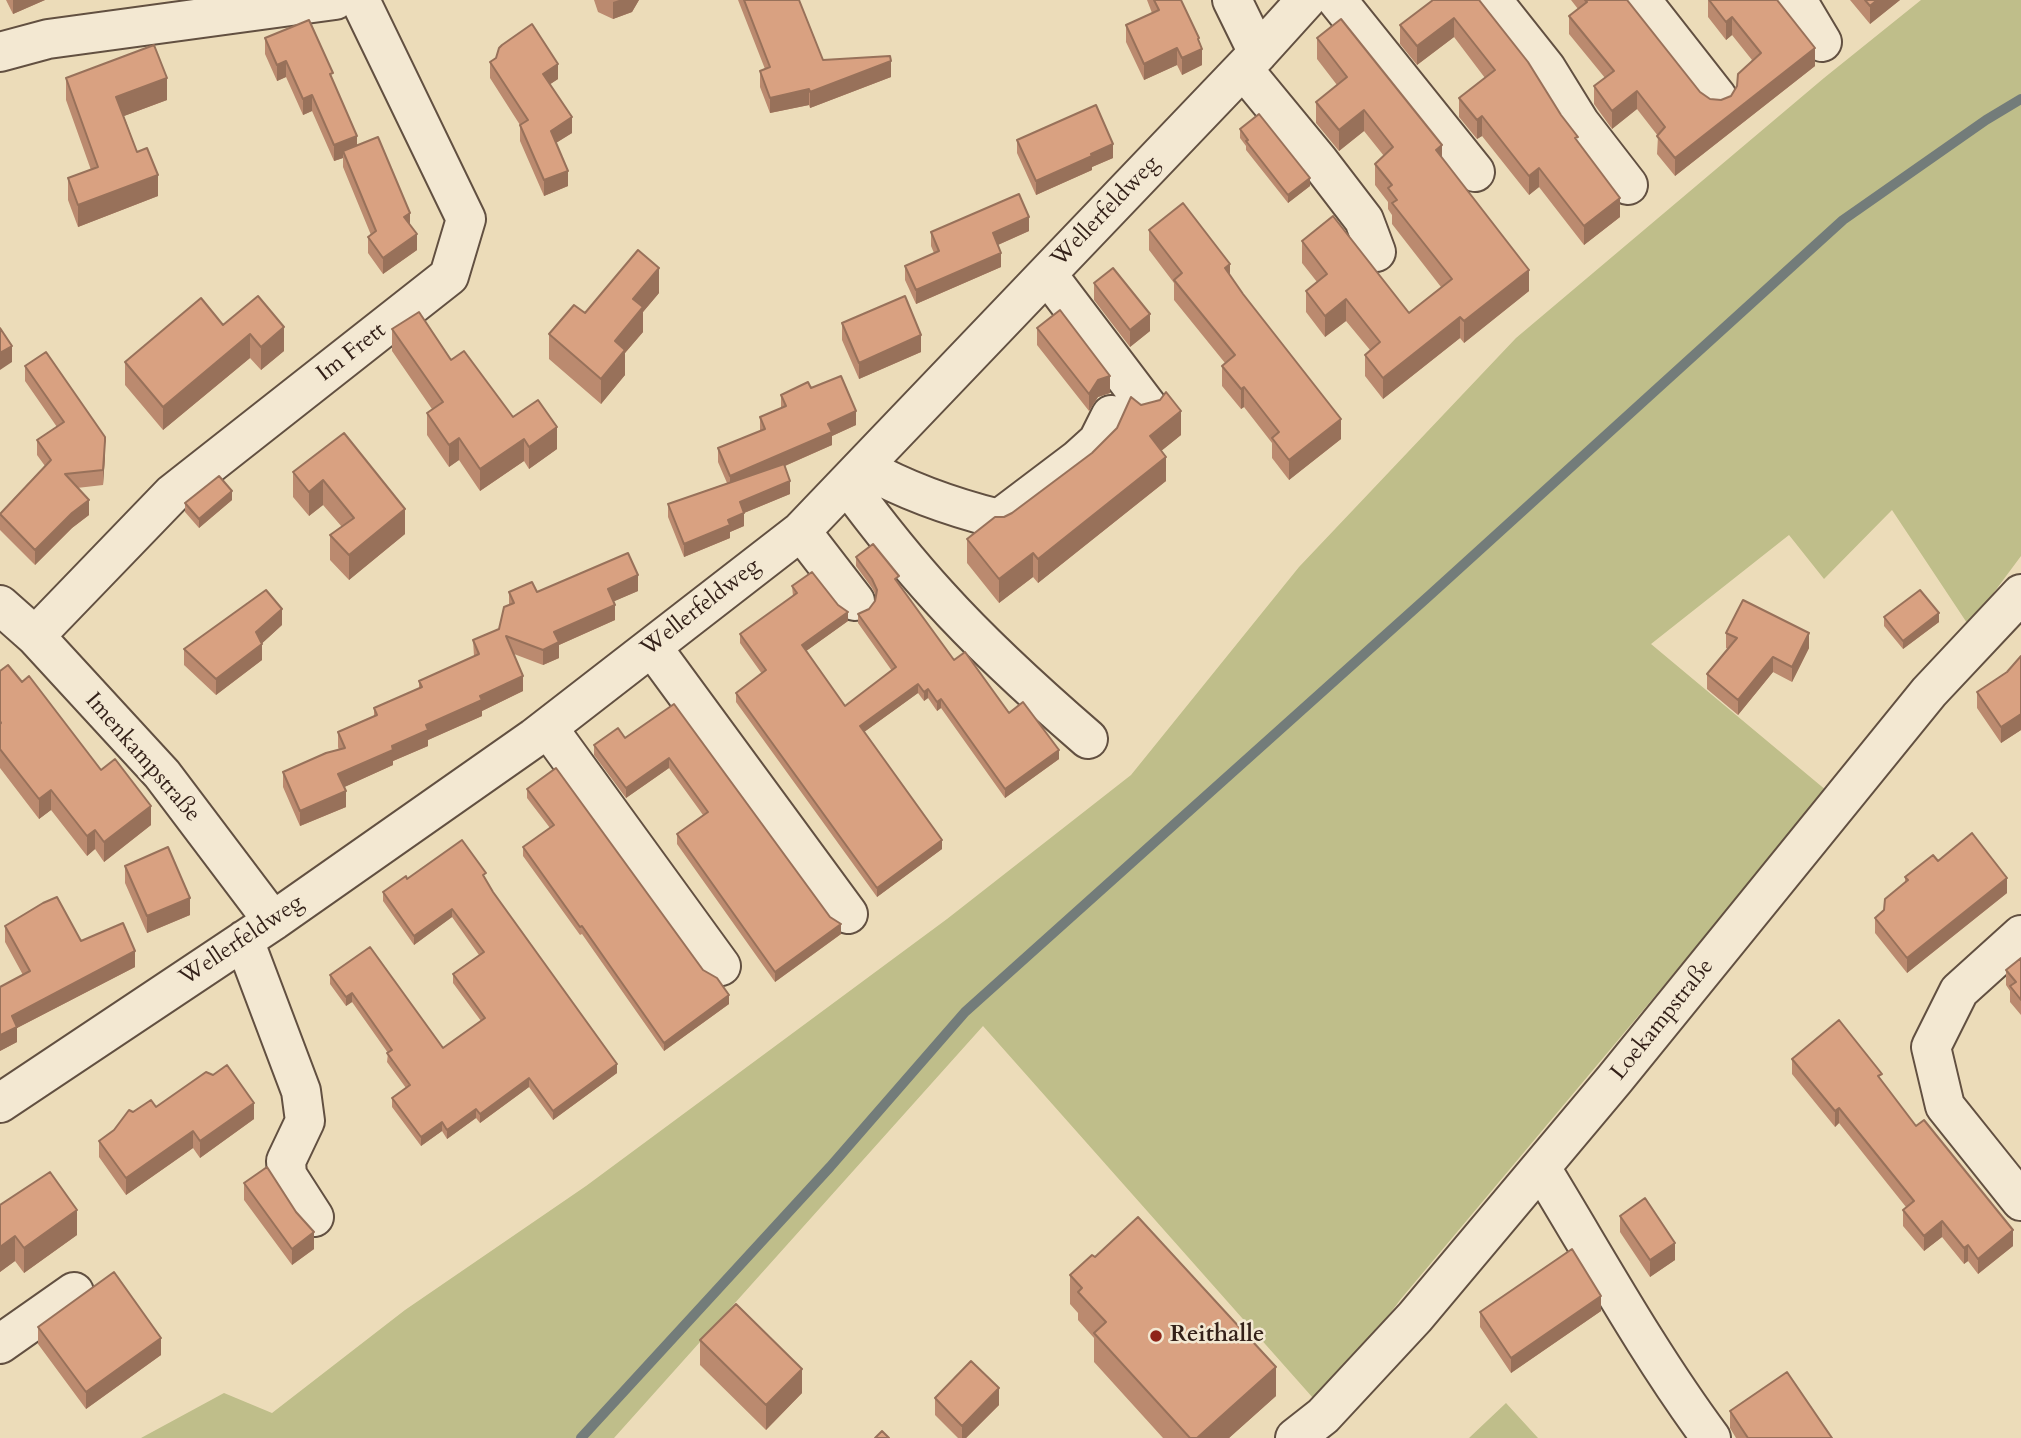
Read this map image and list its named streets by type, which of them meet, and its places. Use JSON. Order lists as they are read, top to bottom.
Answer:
{
  "streets": {
    "street": [
      "Wellerfeldweg",
      "Im Frett",
      "Imenkampstraße",
      "Loekampstraße"
    ]
  },
  "crossings": [
    ["Wellerfeldweg", "Imenkampstraße"],
    ["Im Frett", "Imenkampstraße"]
  ],
  "places": ["Reithalle"]
}
